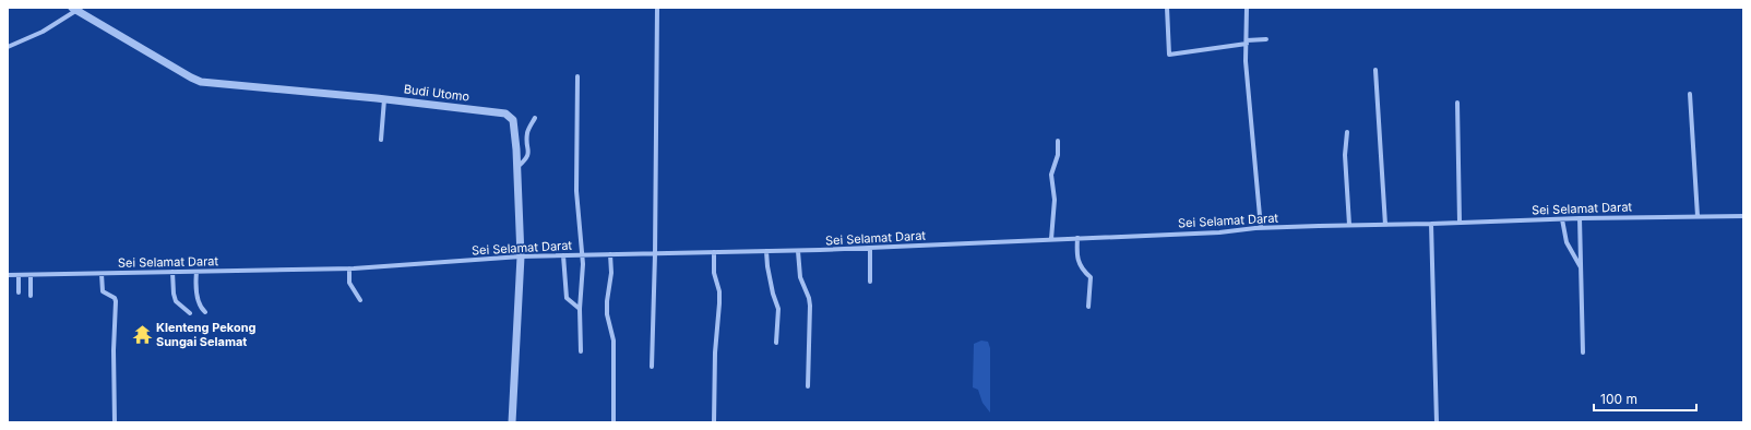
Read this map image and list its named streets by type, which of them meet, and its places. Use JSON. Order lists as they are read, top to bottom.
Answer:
{
  "streets": {
    "street": ["Budi Utomo", "Sei Selamat Darat"]
  },
  "crossings": [
    ["Budi Utomo", "Sei Selamat Darat"]
  ],
  "places": {
    "temple": ["Klenteng Pekong Sungai Selamat"]
  },
  "scale_bar": "100 m"
}
